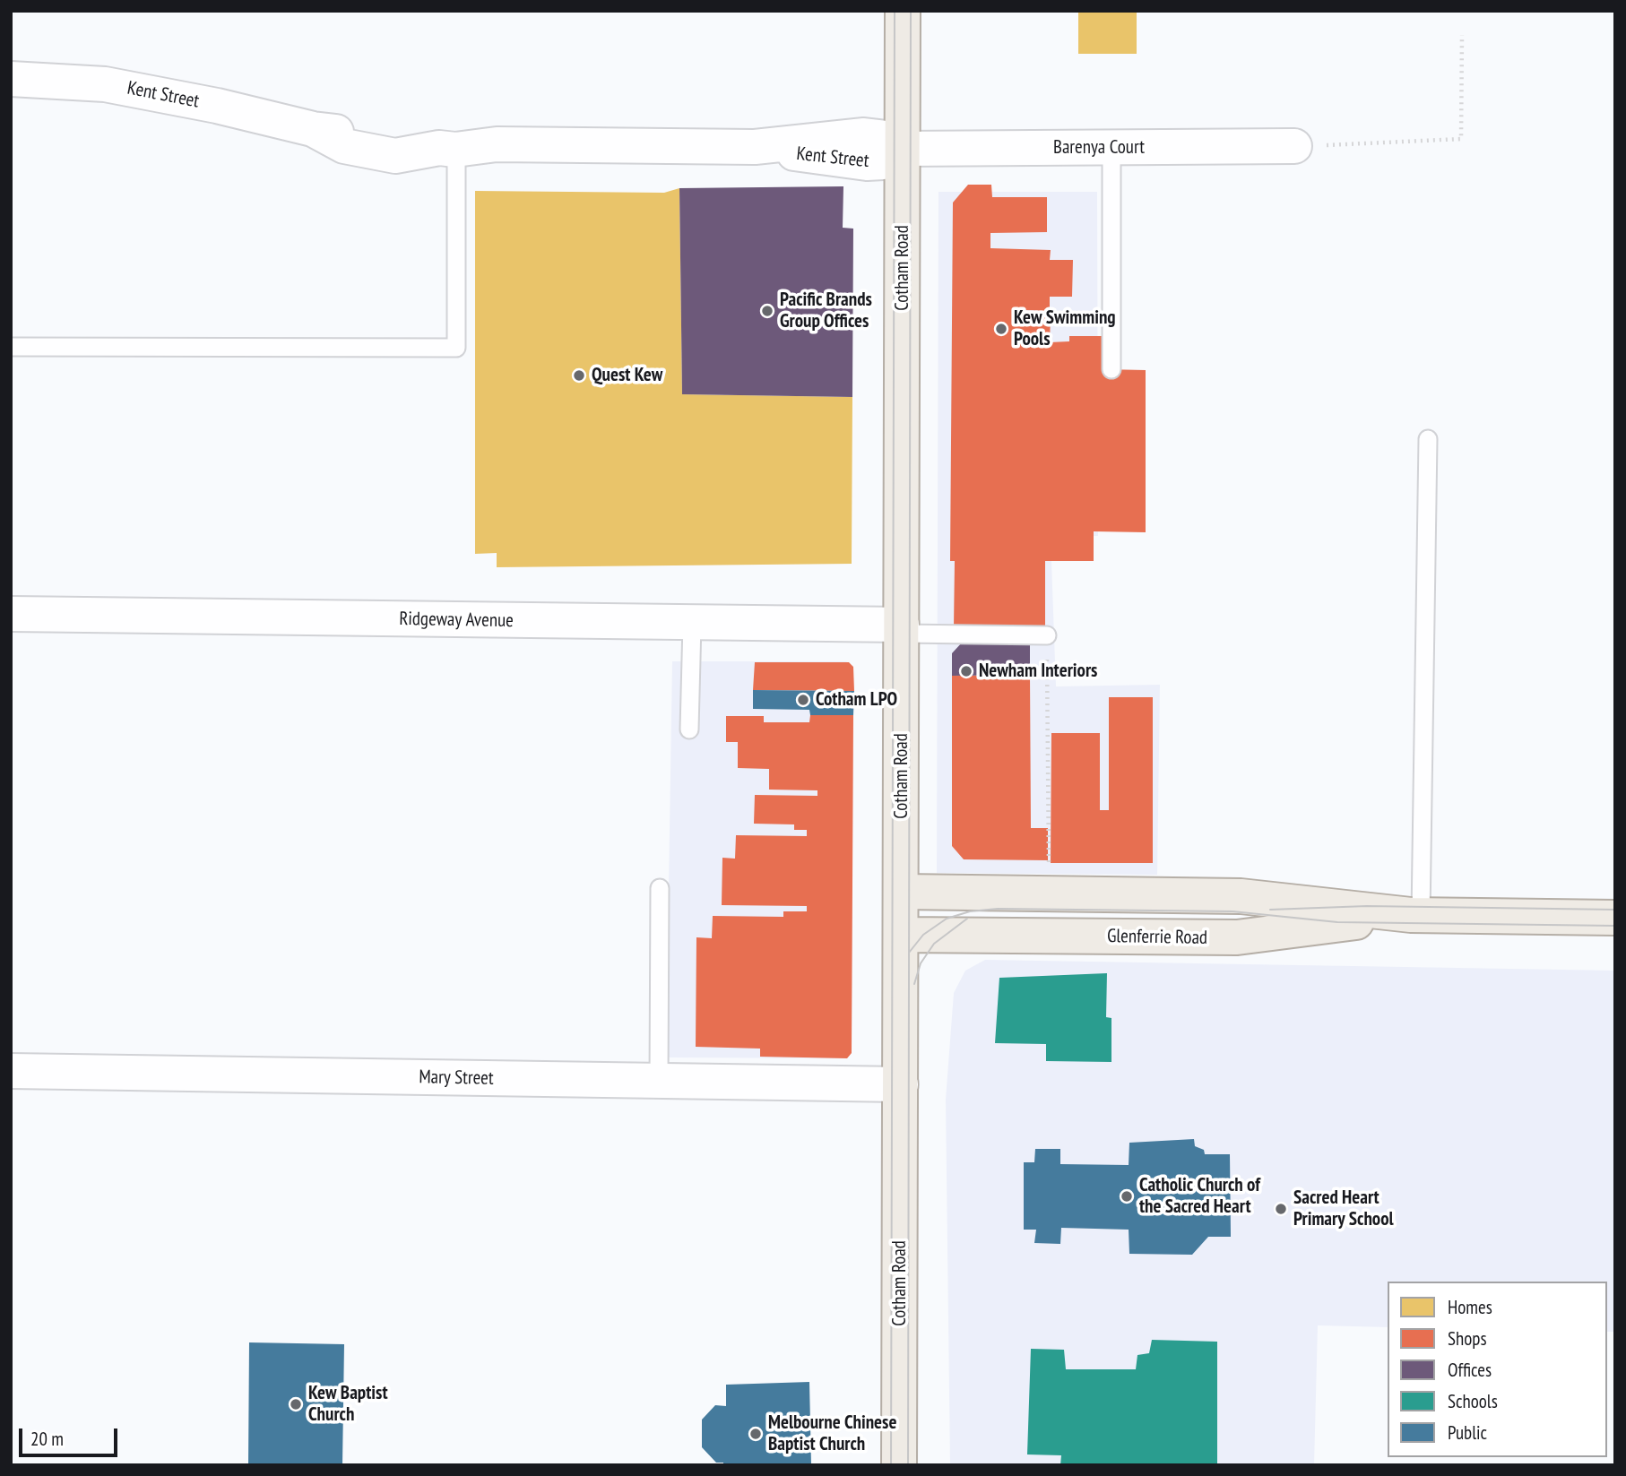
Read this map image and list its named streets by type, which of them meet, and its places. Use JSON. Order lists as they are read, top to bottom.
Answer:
{
  "streets": {
    "main road": ["Cotham Road", "Glenferrie Road"],
    "street": [
      "Kent Street",
      "Barenya Court",
      "Ridgeway Avenue",
      "Mary Street"
    ]
  },
  "crossings": [
    ["Kent Street", "Barenya Court"],
    ["Kent Street", "Cotham Road"],
    ["Barenya Court", "Cotham Road"],
    ["Cotham Road", "Ridgeway Avenue"],
    ["Cotham Road", "Glenferrie Road"],
    ["Cotham Road", "Mary Street"]
  ],
  "places": [
    "Pacific Brands Group Offices",
    "Kew Swimming Pools",
    "Quest Kew",
    "Newham Interiors",
    "Cotham LPO",
    "Catholic Church of the Sacred Heart",
    "Sacred Heart Primary School",
    "Kew Baptist Church",
    "Melbourne Chinese Baptist Church"
  ],
  "legend": [
    "Homes",
    "Shops",
    "Offices",
    "Schools",
    "Public"
  ],
  "scale_bar": "20 m"
}
